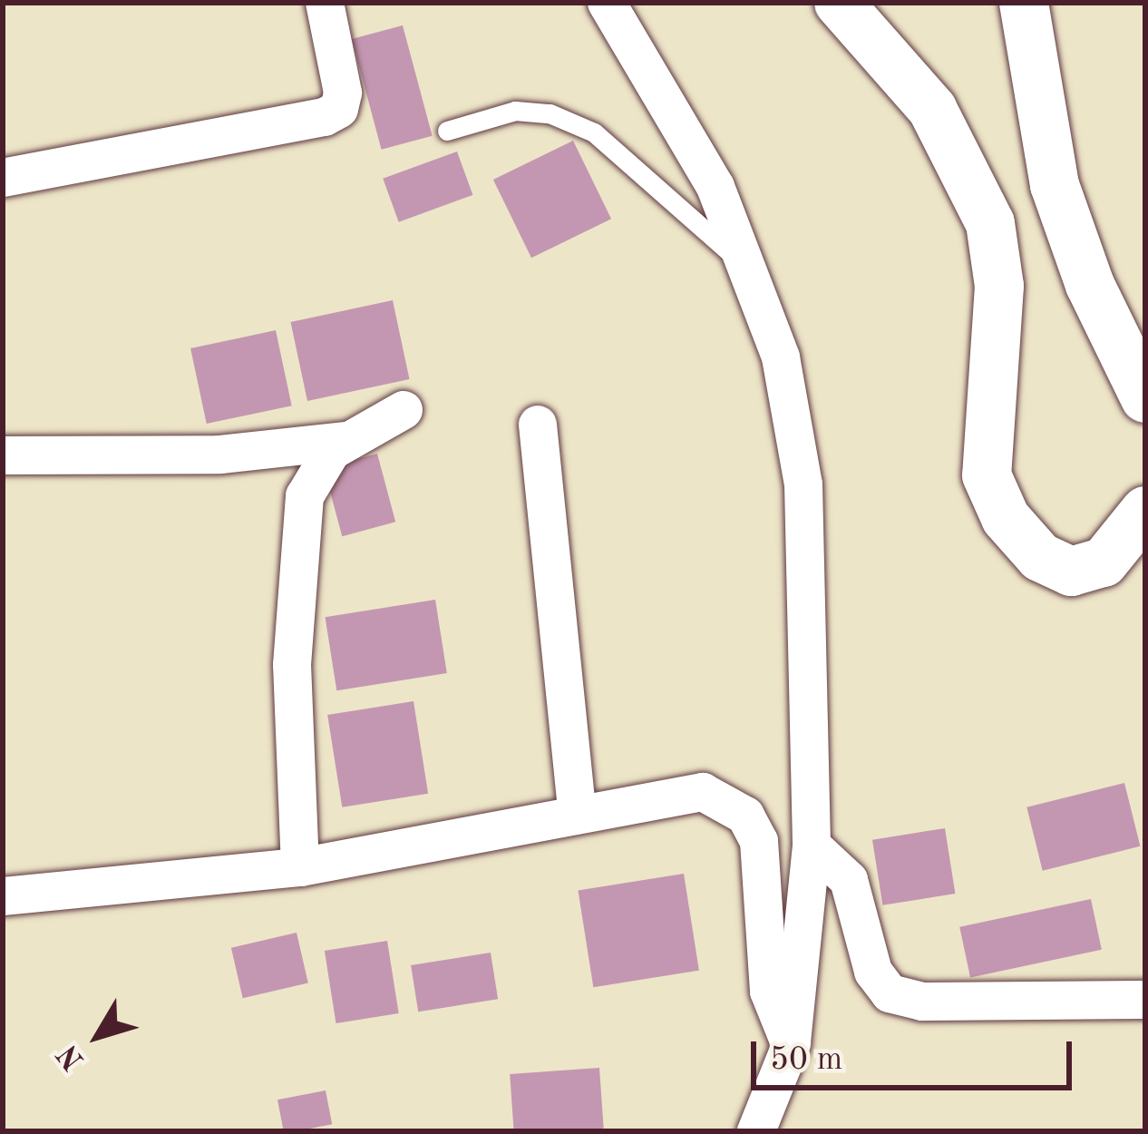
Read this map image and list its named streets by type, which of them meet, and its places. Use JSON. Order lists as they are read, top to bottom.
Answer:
{
  "scale_bar": "50 m",
  "north": "bottom left"
}
